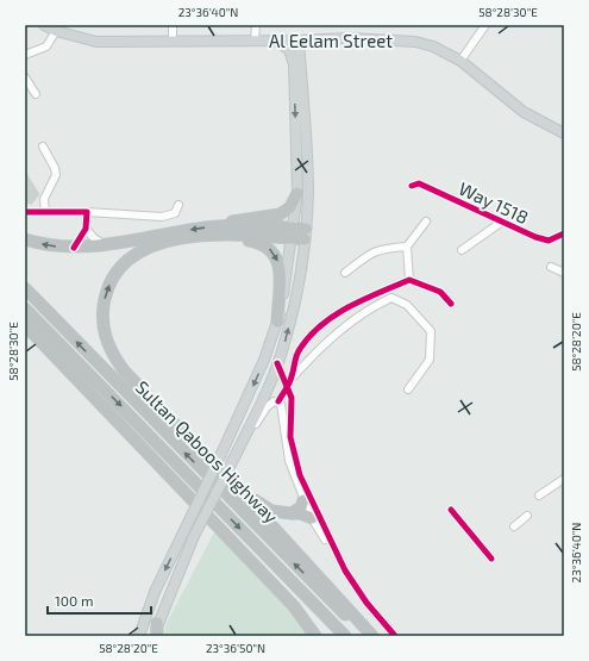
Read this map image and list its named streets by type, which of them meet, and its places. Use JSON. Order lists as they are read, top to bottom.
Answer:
{
  "streets": {
    "highway": ["Sultan Qaboos Highway"],
    "main road": ["Al Eelam Street"],
    "street": ["Way 1518"]
  },
  "scale_bar": "100 m",
  "coordinates": [
    "23°36'40\"N",
    "58°28'30\"E",
    "58°28'20\"E",
    "23°36'50\"N"
  ]
}
